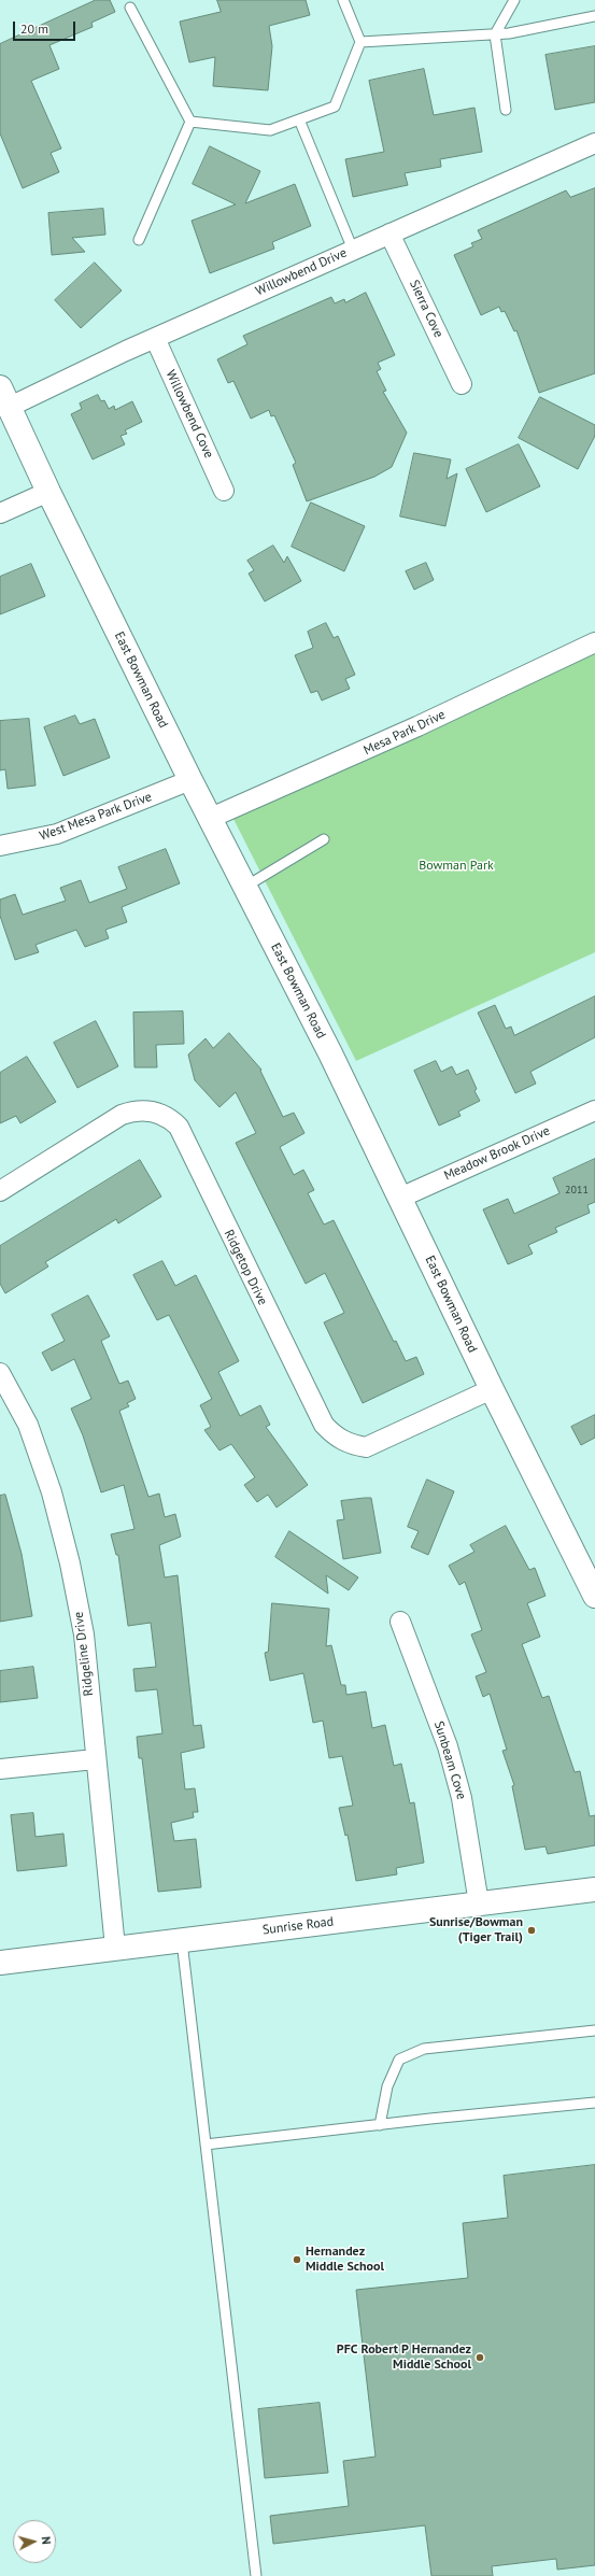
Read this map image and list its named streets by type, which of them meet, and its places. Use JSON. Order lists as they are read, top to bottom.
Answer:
{
  "streets": {
    "street": [
      "Willowbend Drive",
      "Sierra Cove",
      "Willowbend Cove",
      "East Bowman Road",
      "Mesa Park Drive",
      "West Mesa Park Drive",
      "Meadow Brook Drive",
      "Ridgetop Drive",
      "Ridgeline Drive",
      "Sunbeam Cove",
      "Sunrise Road"
    ]
  },
  "crossings": [
    ["Willowbend Drive", "Sierra Cove"],
    ["Willowbend Drive", "Willowbend Cove"],
    ["Willowbend Drive", "East Bowman Road"],
    ["East Bowman Road", "Mesa Park Drive"],
    ["East Bowman Road", "West Mesa Park Drive"],
    ["East Bowman Road", "Meadow Brook Drive"],
    ["East Bowman Road", "Ridgetop Drive"],
    ["Ridgeline Drive", "Sunrise Road"],
    ["Sunbeam Cove", "Sunrise Road"]
  ],
  "parks": ["Bowman Park"],
  "places": ["Sunrise/Bowman (Tiger Trail)", "Hernandez Middle School", "PFC Robert P Hernandez Middle School"],
  "house_numbers": ["2011"],
  "scale_bar": "20 m",
  "north": "right"
}
